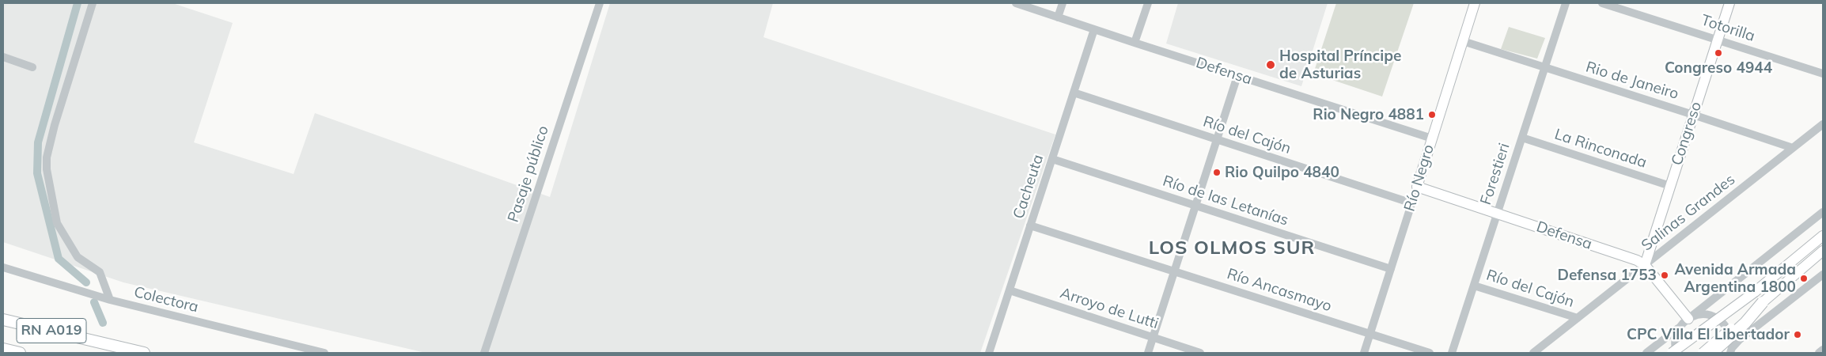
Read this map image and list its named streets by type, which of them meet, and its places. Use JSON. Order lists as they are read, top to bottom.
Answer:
{
  "streets": {
    "highway": ["RN A019"],
    "main road": ["Defensa", "Congreso", "Río Negro"],
    "street": [
      "Totorilla",
      "Rio de Janeiro",
      "Río del Cajón",
      "La Rinconada",
      "Pasaje público",
      "Forestieri",
      "Cacheuta",
      "Río de las Letanías",
      "Salinas Grandes",
      "Río Ancasmayo",
      "Colectora",
      "Arroyo de Lutti"
    ]
  },
  "crossings": [
    ["Totorilla", "Congreso"],
    ["Defensa", "Congreso"],
    ["Defensa", "Forestieri"],
    ["Defensa", "Río Negro"],
    ["Defensa", "Cacheuta"],
    ["Defensa", "Salinas Grandes"],
    ["Rio de Janeiro", "Congreso"],
    ["Rio de Janeiro", "Forestieri"],
    ["Rio de Janeiro", "Río Negro"],
    ["Rio de Janeiro", "Salinas Grandes"],
    ["Congreso", "La Rinconada"],
    ["Congreso", "Salinas Grandes"],
    ["Río del Cajón", "Forestieri"],
    ["Río del Cajón", "Río Negro"],
    ["Río del Cajón", "Cacheuta"],
    ["Río del Cajón", "Salinas Grandes"],
    ["La Rinconada", "Forestieri"],
    ["Río Negro", "Río de las Letanías"],
    ["Río Negro", "Río Ancasmayo"],
    ["Cacheuta", "Río de las Letanías"],
    ["Cacheuta", "Río Ancasmayo"],
    ["Cacheuta", "Arroyo de Lutti"]
  ],
  "districts": ["LOS OLMOS SUR"],
  "places": [
    "Congreso 4944",
    "Hospital Príncipe de Asturias",
    "Rio Negro 4881",
    "Rio Quilpo 4840",
    "Defensa 1753",
    "Avenida Armada Argentina 1800",
    "CPC Villa El Libertador"
  ]
}
